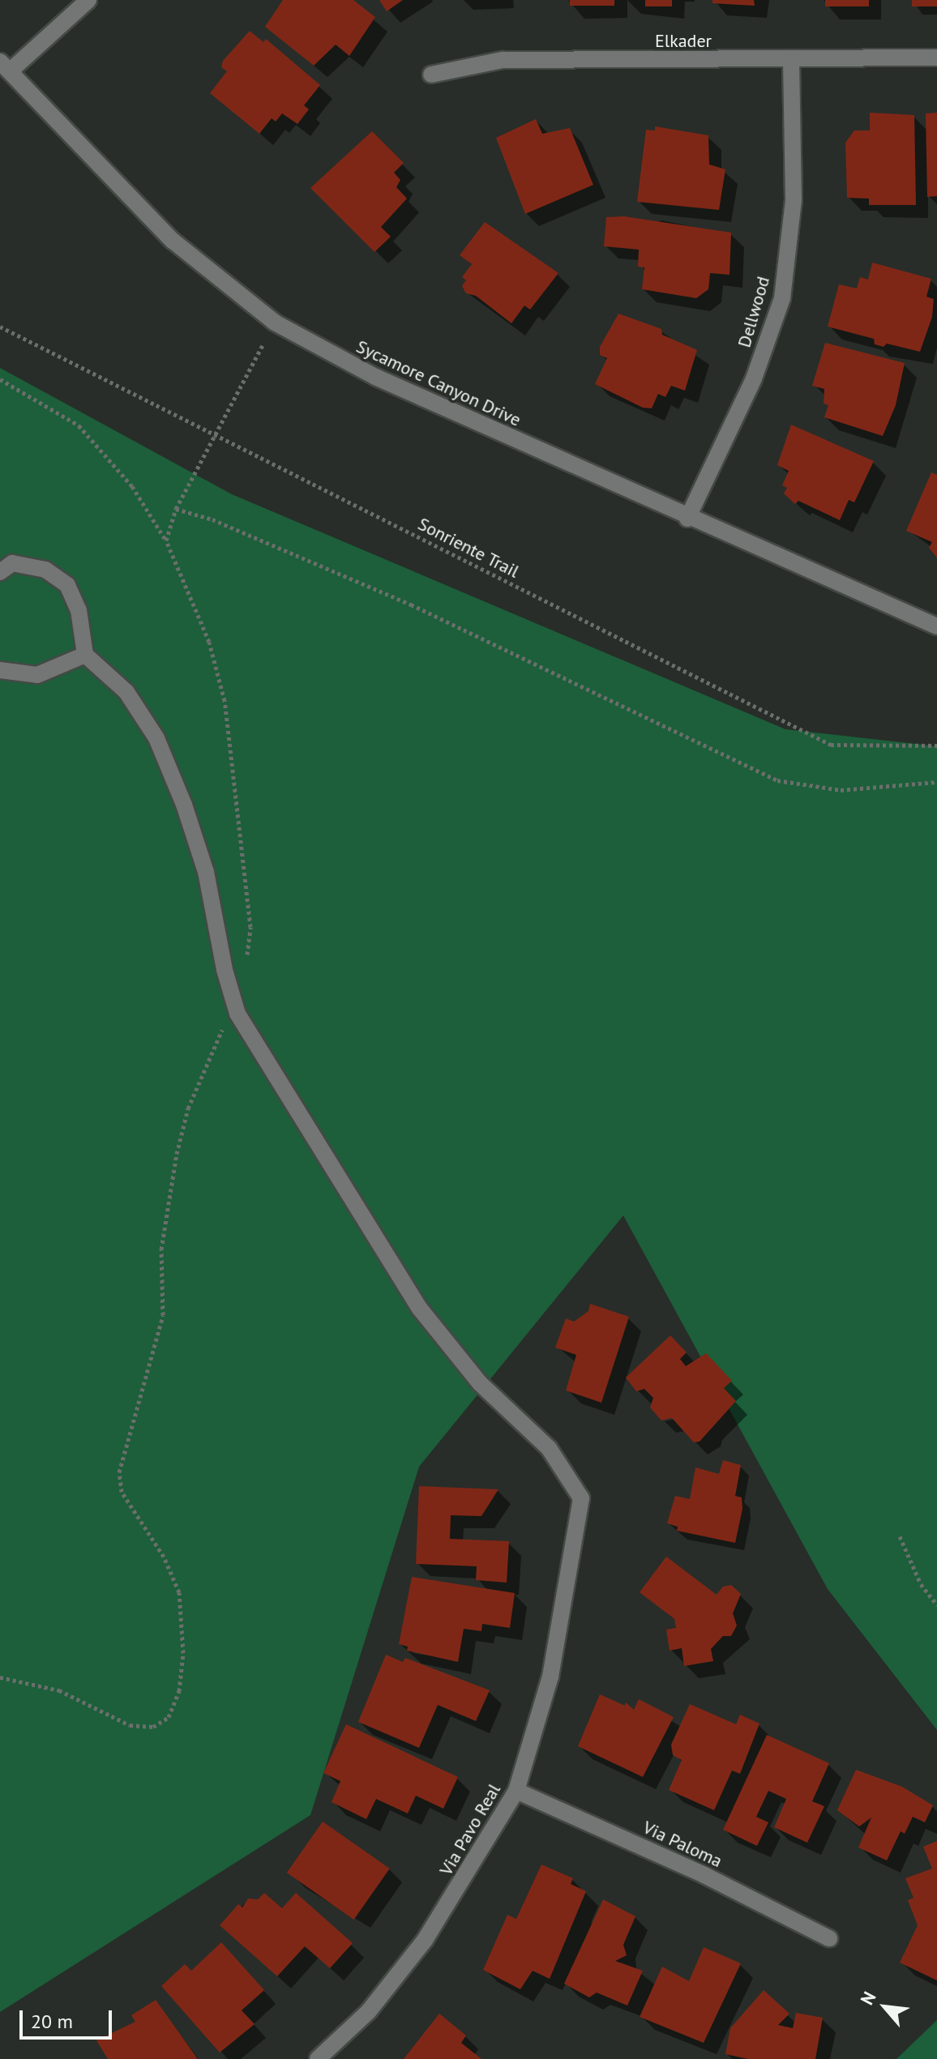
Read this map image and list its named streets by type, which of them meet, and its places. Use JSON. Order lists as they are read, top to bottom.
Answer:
{
  "streets": {
    "street": [
      "Elkader",
      "Dellwood",
      "Sycamore Canyon Drive",
      "Via Pavo Real",
      "Via Paloma"
    ],
    "path": ["Sonriente Trail"]
  },
  "crossings": [
    ["Elkader", "Dellwood"],
    ["Dellwood", "Sycamore Canyon Drive"],
    ["Via Pavo Real", "Via Paloma"]
  ],
  "scale_bar": "20 m",
  "north": "top left"
}
